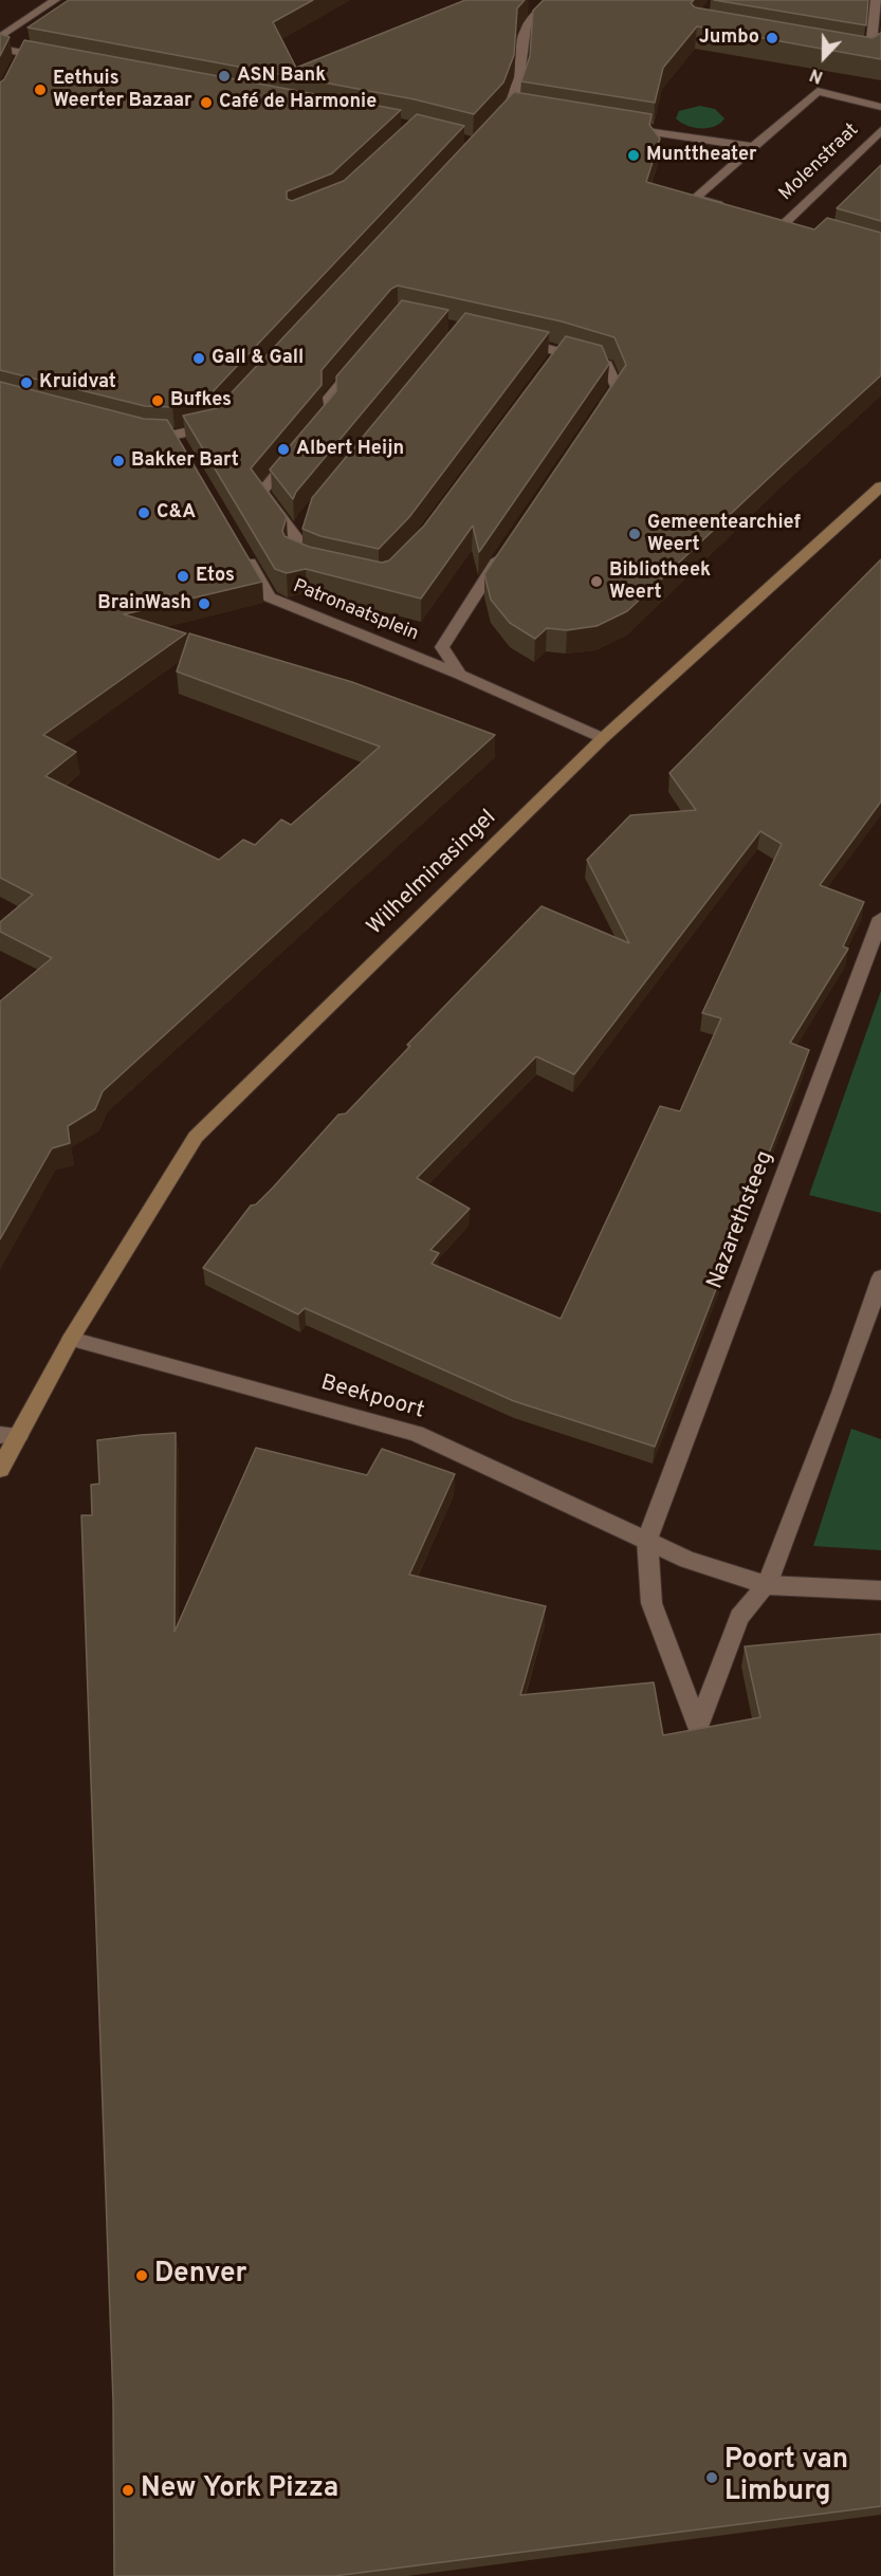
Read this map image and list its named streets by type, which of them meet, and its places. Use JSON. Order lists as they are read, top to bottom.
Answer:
{
  "streets": {
    "street": [
      "Molenstraat",
      "Patronaatsplein",
      "Wilhelminasingel",
      "Nazarethsteeg",
      "Beekpoort"
    ]
  },
  "crossings": [
    ["Patronaatsplein", "Wilhelminasingel"],
    ["Wilhelminasingel", "Beekpoort"],
    ["Nazarethsteeg", "Beekpoort"]
  ],
  "places": [
    "Jumbo",
    "ASN Bank",
    "Eethuis Weerter Bazaar",
    "Café de Harmonie",
    "Munttheater",
    "Gall & Gall",
    "Kruidvat",
    "Bufkes",
    "Albert Heijn",
    "Bakker Bart",
    "C&A",
    "Gemeentearchief Weert",
    "Etos",
    "Bibliotheek Weert",
    "BrainWash",
    "Denver",
    "Poort van Limburg",
    "New York Pizza"
  ],
  "north": "bottom"
}
